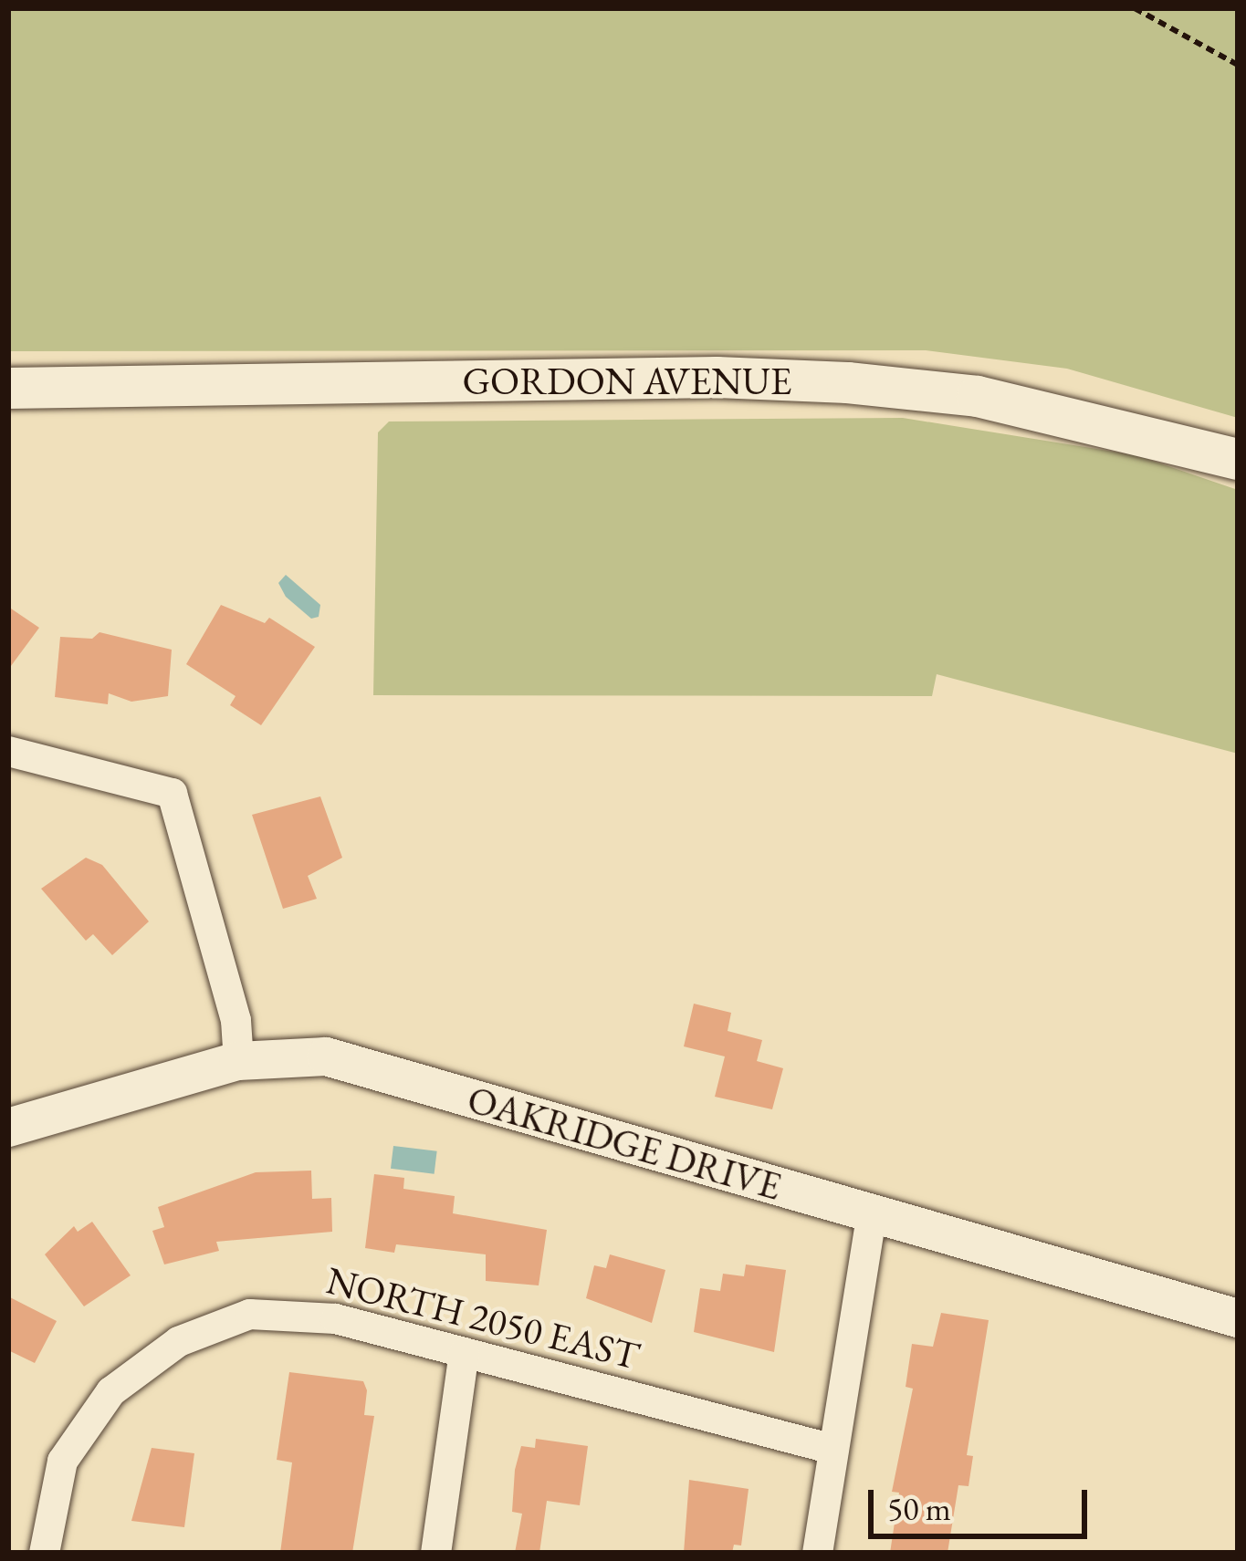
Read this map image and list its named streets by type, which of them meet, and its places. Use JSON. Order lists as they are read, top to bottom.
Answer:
{
  "streets": {
    "main road": ["GORDON AVENUE"],
    "street": ["OAKRIDGE DRIVE", "NORTH 2050 EAST"]
  },
  "scale_bar": "50 m"
}
